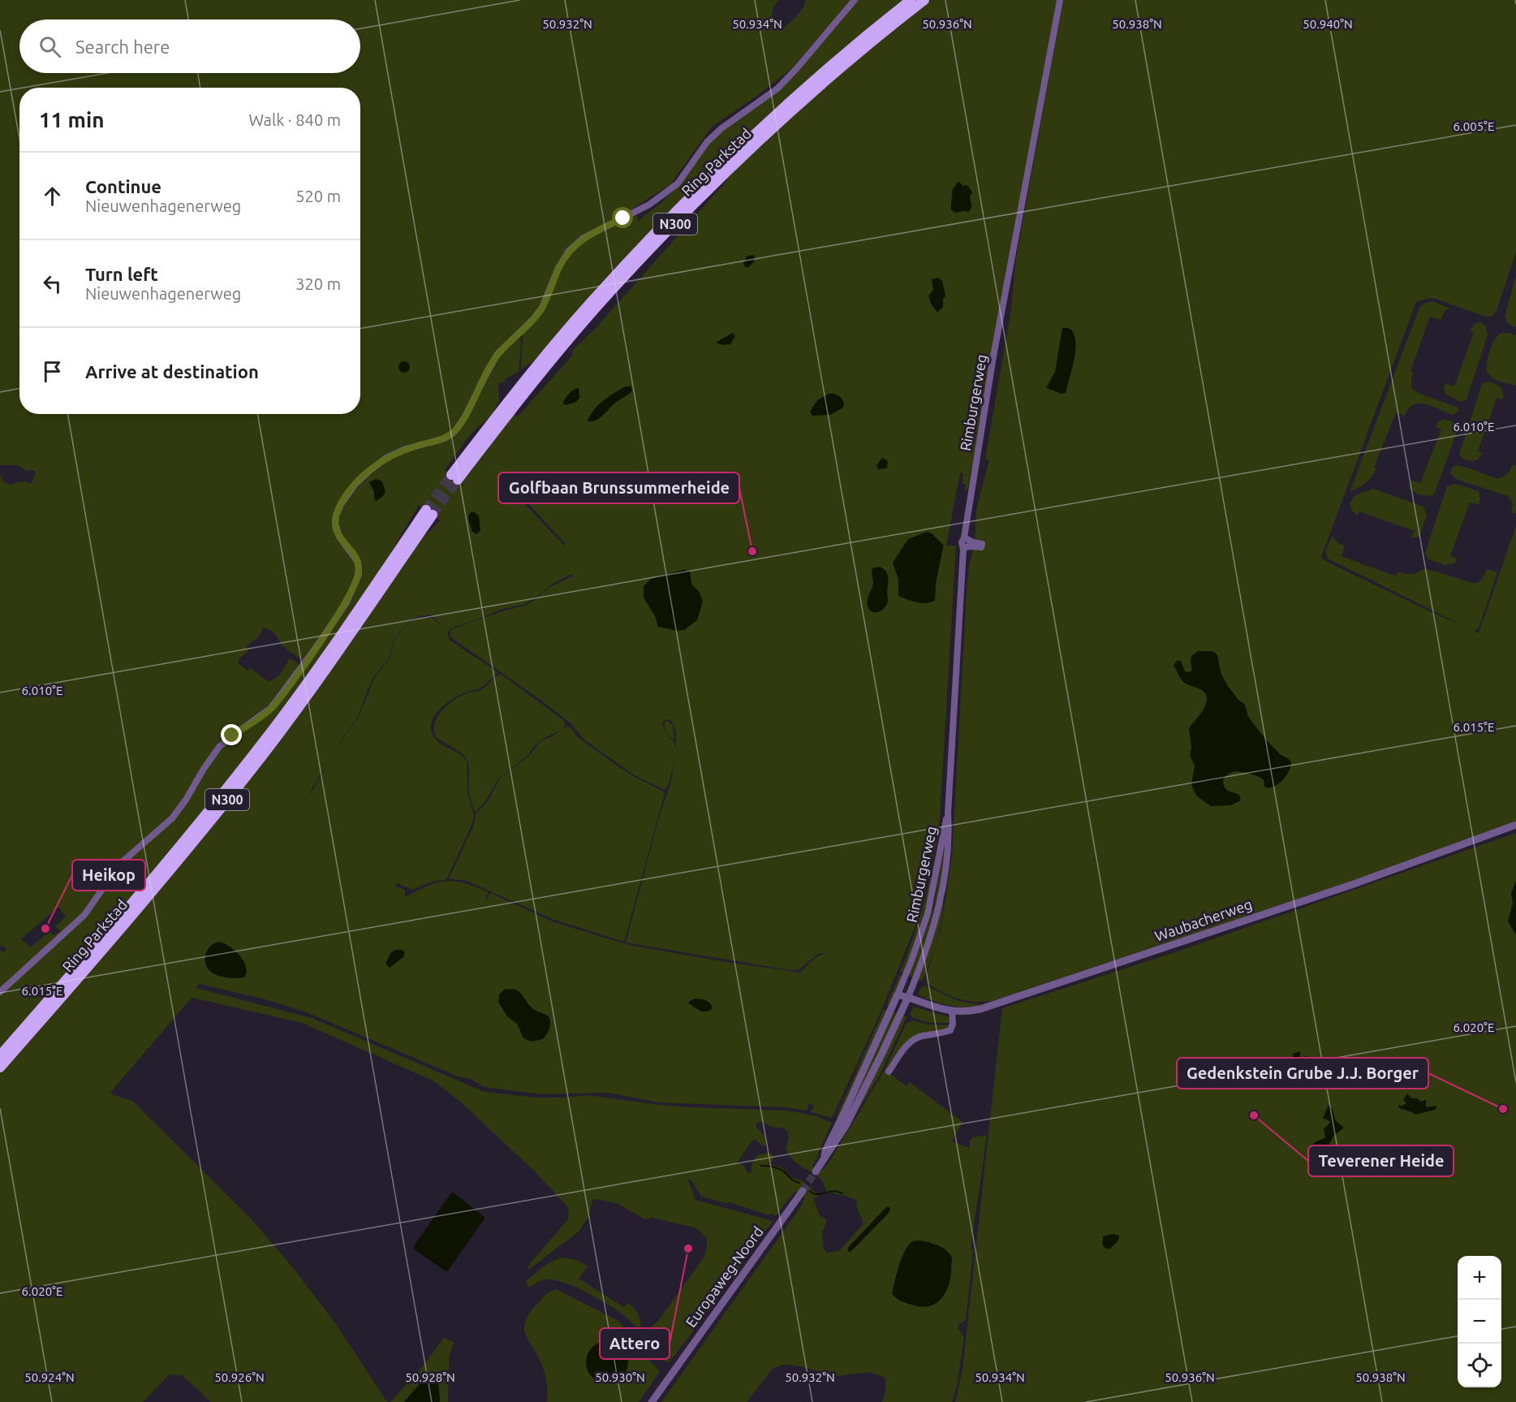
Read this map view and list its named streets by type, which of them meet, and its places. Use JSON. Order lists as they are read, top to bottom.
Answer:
{
  "streets": {
    "highway": ["Ring Parkstad", "N300"],
    "street": ["Rimburgerweg", "Waubacherweg", "Europaweg-Noord"]
  },
  "crossings": [
    ["Rimburgerweg", "Waubacherweg"]
  ],
  "places": [
    "Golfbaan Brunssummerheide",
    "Heikop",
    "Gedenkstein Grube J.J. Borger",
    "Teverener Heide",
    "Attero"
  ],
  "page": {
    "search": "Search here",
    "heading": ["11 min", "Walk · 840 m"],
    "list": [
      ["Continue", "Nieuwenhagenerweg", "520 m"],
      ["Turn left", "Nieuwenhagenerweg", "320 m"],
      "Arrive at destination"
    ],
    "map_buttons": ["+", "−"]
  },
  "coordinates": [
    "50.932°N",
    "50.934°N",
    "50.936°N",
    "50.938°N",
    "50.940°N",
    "6.005°E",
    "6.010°E",
    "6.015°E",
    "6.020°E",
    "50.924°N",
    "50.926°N",
    "50.928°N",
    "50.930°N"
  ]
}
